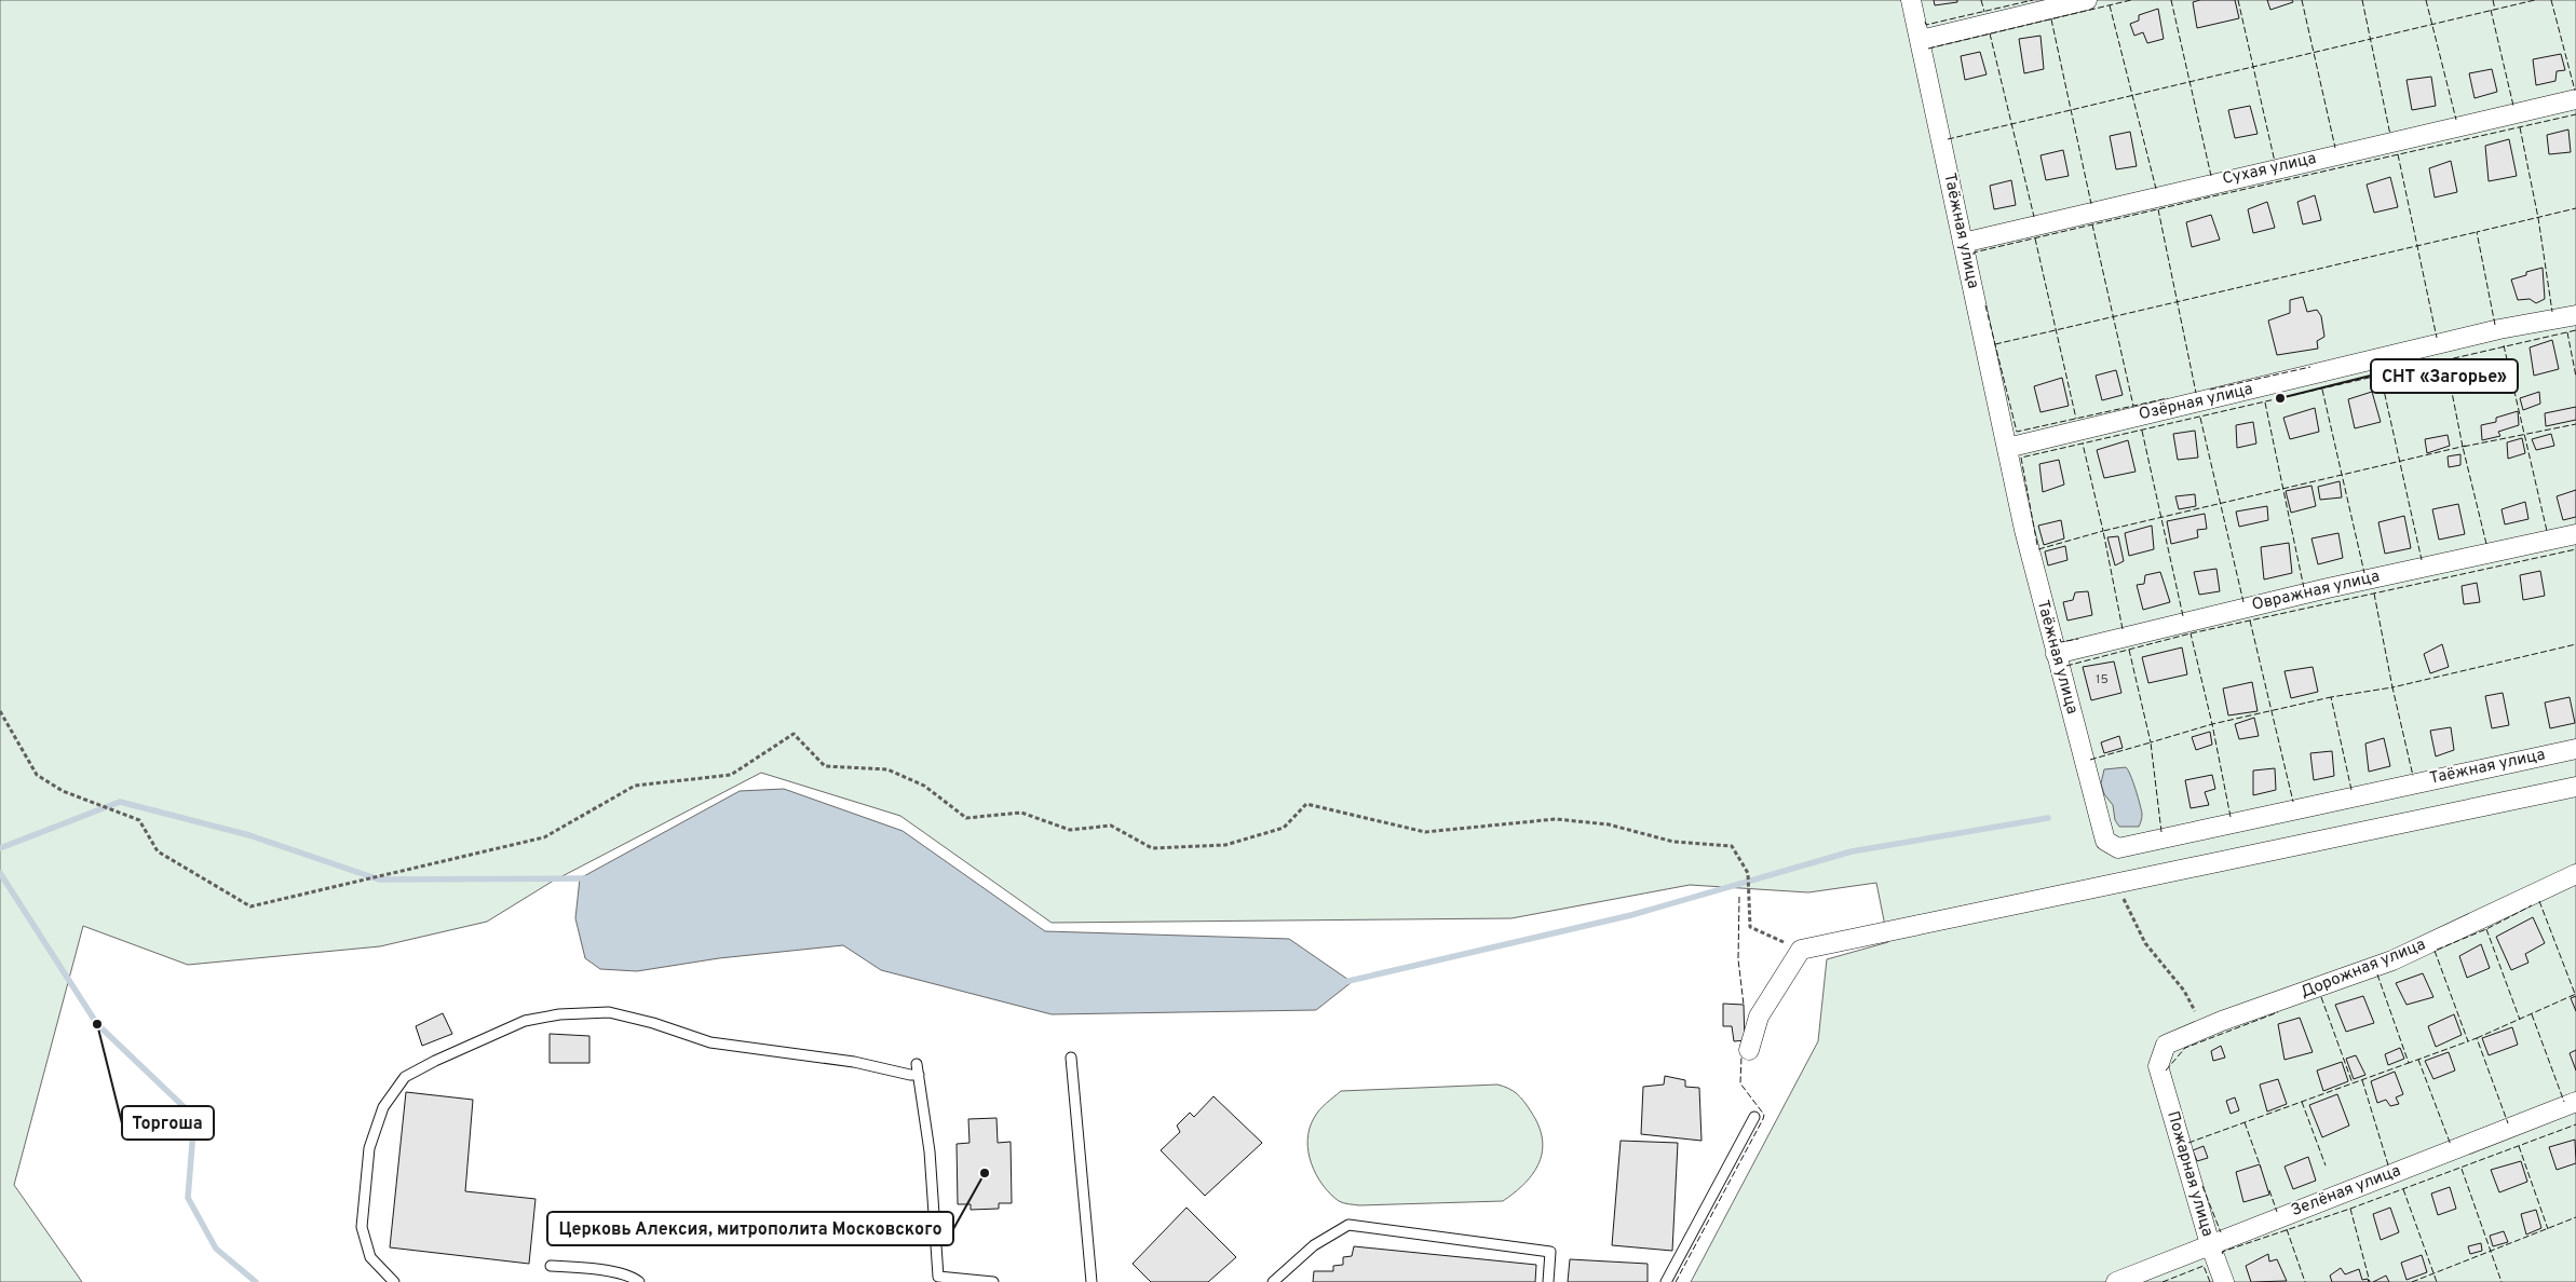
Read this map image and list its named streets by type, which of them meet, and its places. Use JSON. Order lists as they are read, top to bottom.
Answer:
{
  "streets": {
    "street": [
      "Сухая улица",
      "Таёжная улица",
      "Озёрная улица",
      "Овражная улица",
      "Дорожная улица",
      "Пожарная улица",
      "Зелёная улица"
    ]
  },
  "crossings": [
    ["Сухая улица", "Таёжная улица"],
    ["Таёжная улица", "Озёрная улица"],
    ["Таёжная улица", "Овражная улица"],
    ["Дорожная улица", "Пожарная улица"],
    ["Пожарная улица", "Зелёная улица"]
  ],
  "places": ["СНТ «Загорье»", "Торгоша", "Церковь Алексия, митрополита Московского"],
  "house_numbers": ["15"]
}
